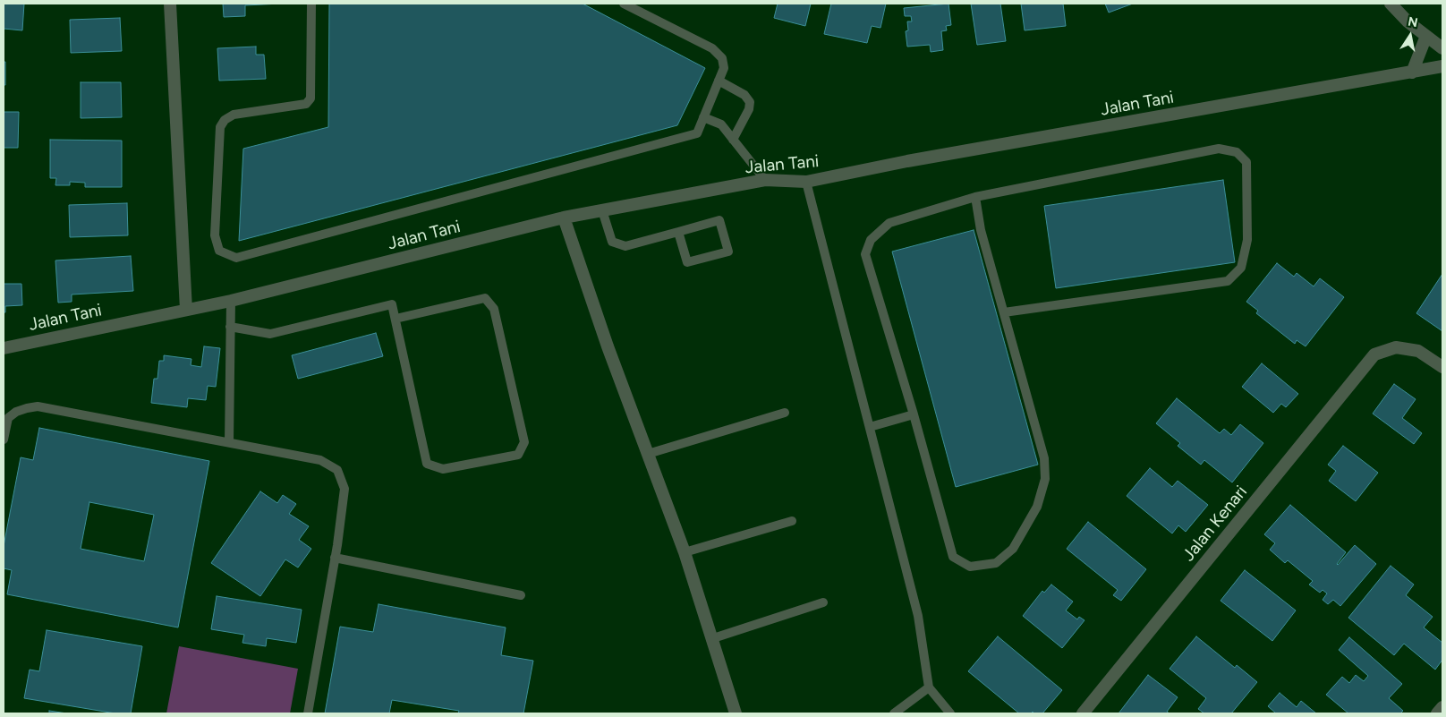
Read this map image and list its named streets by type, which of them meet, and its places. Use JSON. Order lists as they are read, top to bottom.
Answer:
{
  "streets": {
    "street": ["Jalan Tani", "Jalan Kenari"]
  },
  "north": "top"
}
